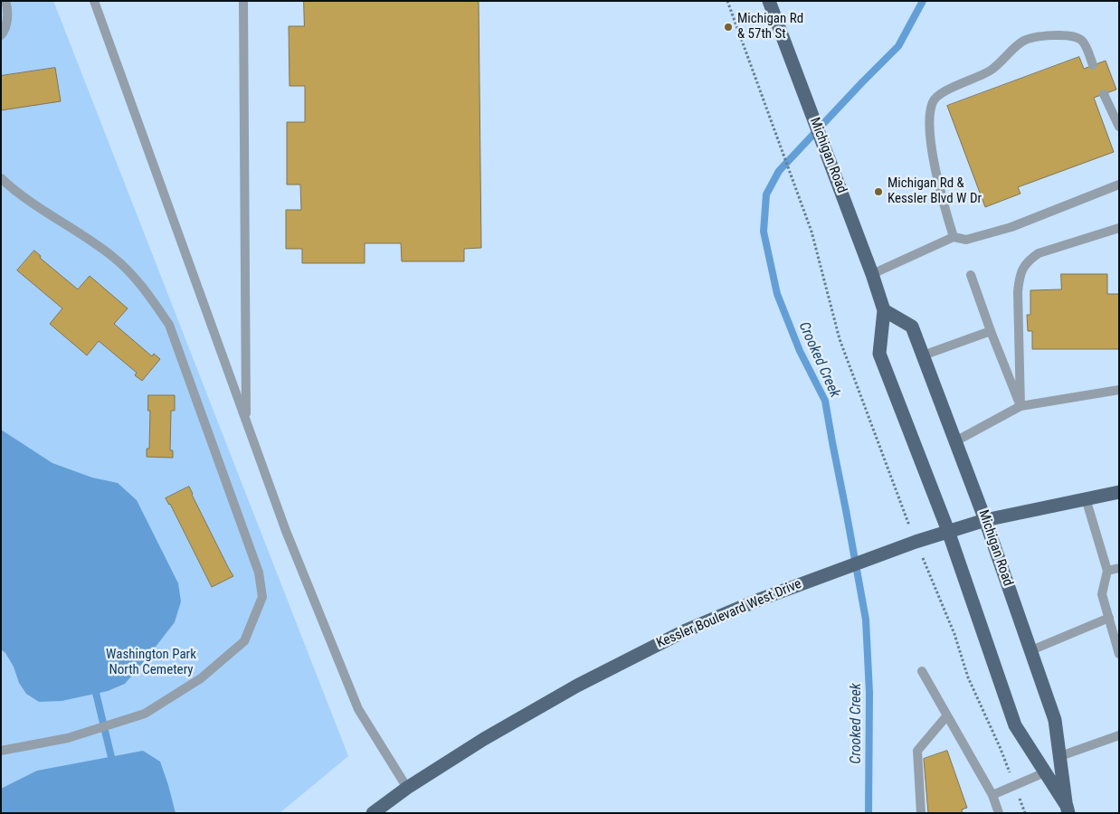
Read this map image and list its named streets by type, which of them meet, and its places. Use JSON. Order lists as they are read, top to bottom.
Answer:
{
  "streets": {
    "main road": ["Michigan Road", "Kessler Boulevard West Drive"]
  },
  "crossings": [
    ["Michigan Road", "Kessler Boulevard West Drive"]
  ],
  "water": ["Crooked Creek"],
  "parks": ["Washington Park North Cemetery"],
  "places": ["Michigan Rd & 57th St", "Michigan Rd & Kessler Blvd W Dr"]
}
